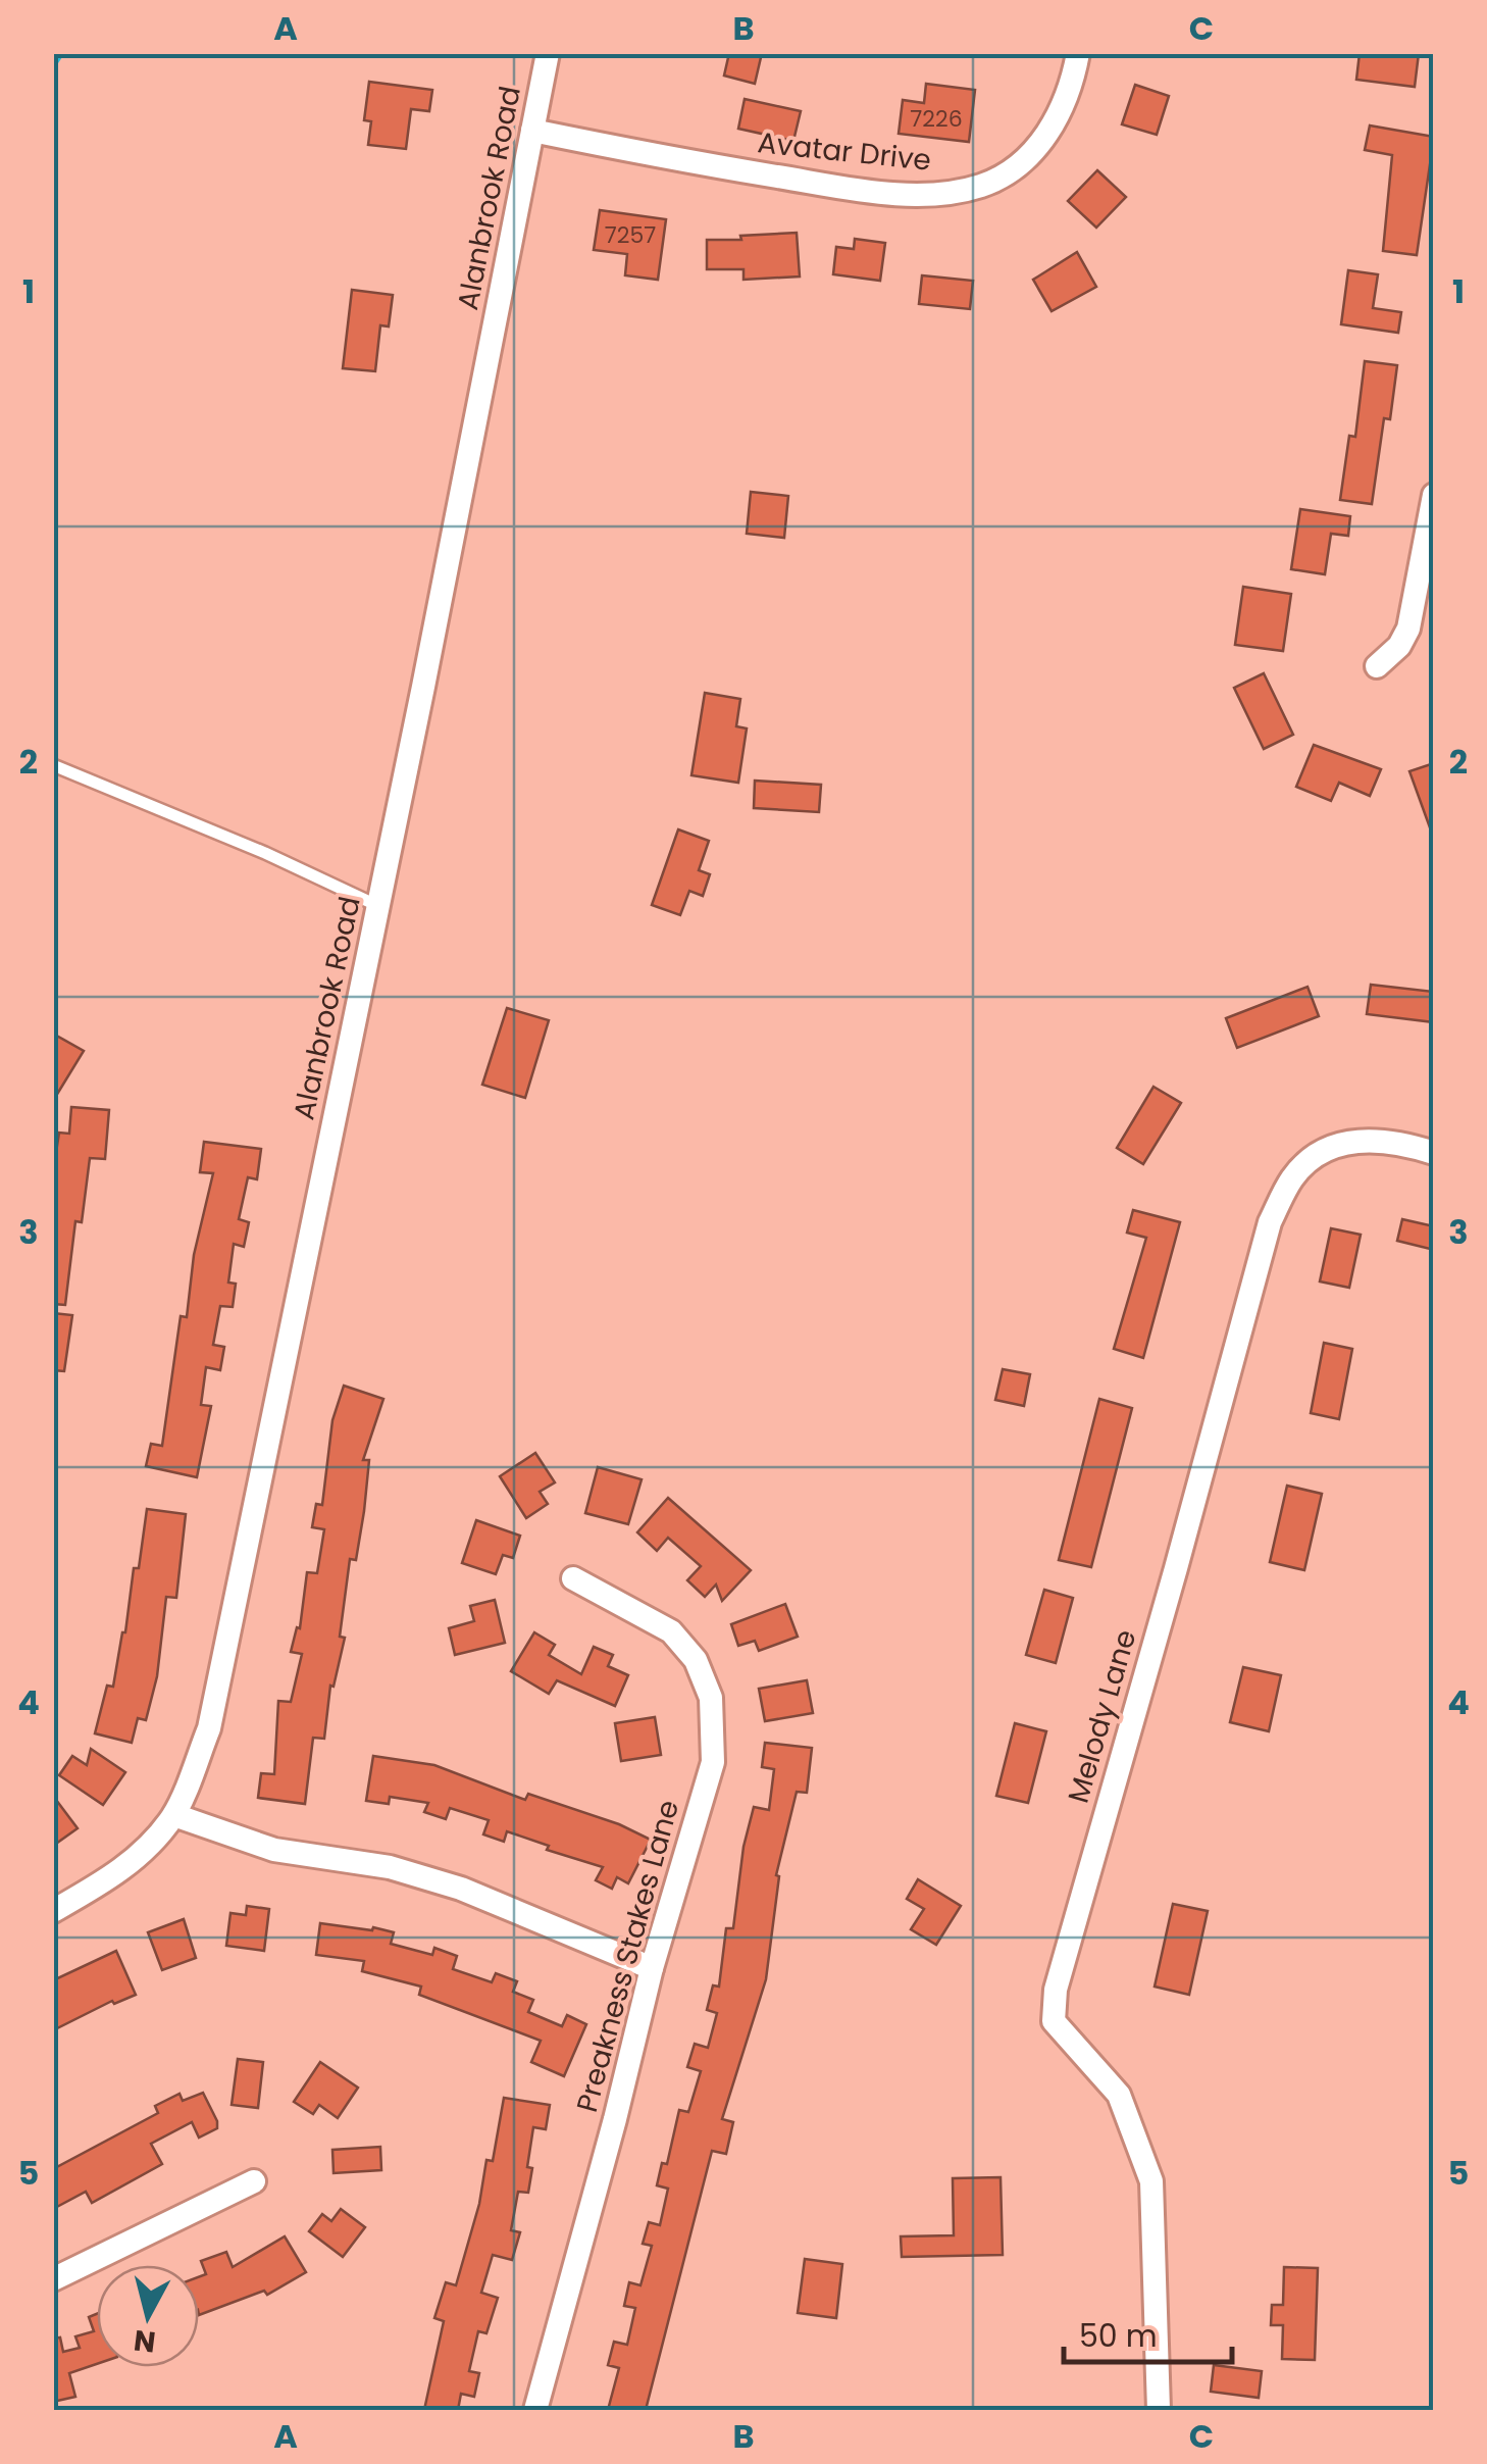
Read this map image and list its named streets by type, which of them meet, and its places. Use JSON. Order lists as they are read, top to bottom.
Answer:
{
  "streets": {
    "street": [
      "Avatar Drive",
      "Alanbrook Road",
      "Melody Lane",
      "Preakness Stakes Lane"
    ]
  },
  "crossings": [
    ["Avatar Drive", "Alanbrook Road"]
  ],
  "house_numbers": ["7226", "7257"],
  "scale_bar": "50 m",
  "north": "bottom",
  "grid": {
    "columns": ["A", "B", "C"],
    "rows": [
      "1",
      "2",
      "3",
      "4",
      "5"
    ]
  }
}
